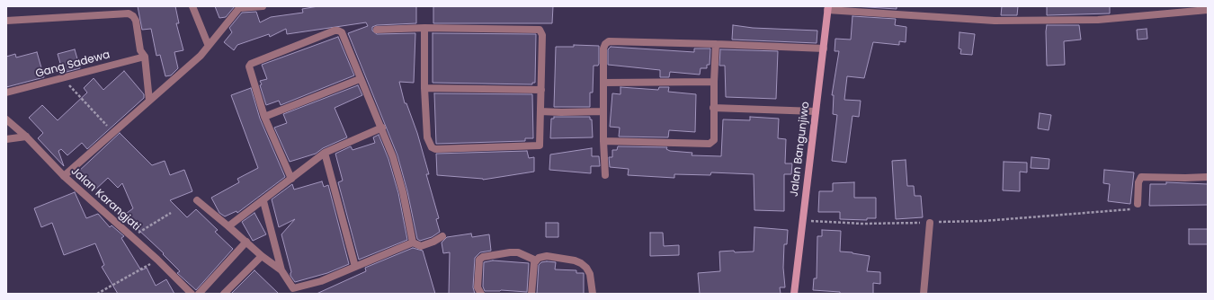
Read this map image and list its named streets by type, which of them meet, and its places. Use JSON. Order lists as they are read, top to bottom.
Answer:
{
  "streets": {
    "main road": ["Jalan Bangunjiwo"],
    "street": ["Gang Sadewa", "Jalan Karangjati"]
  }
}
